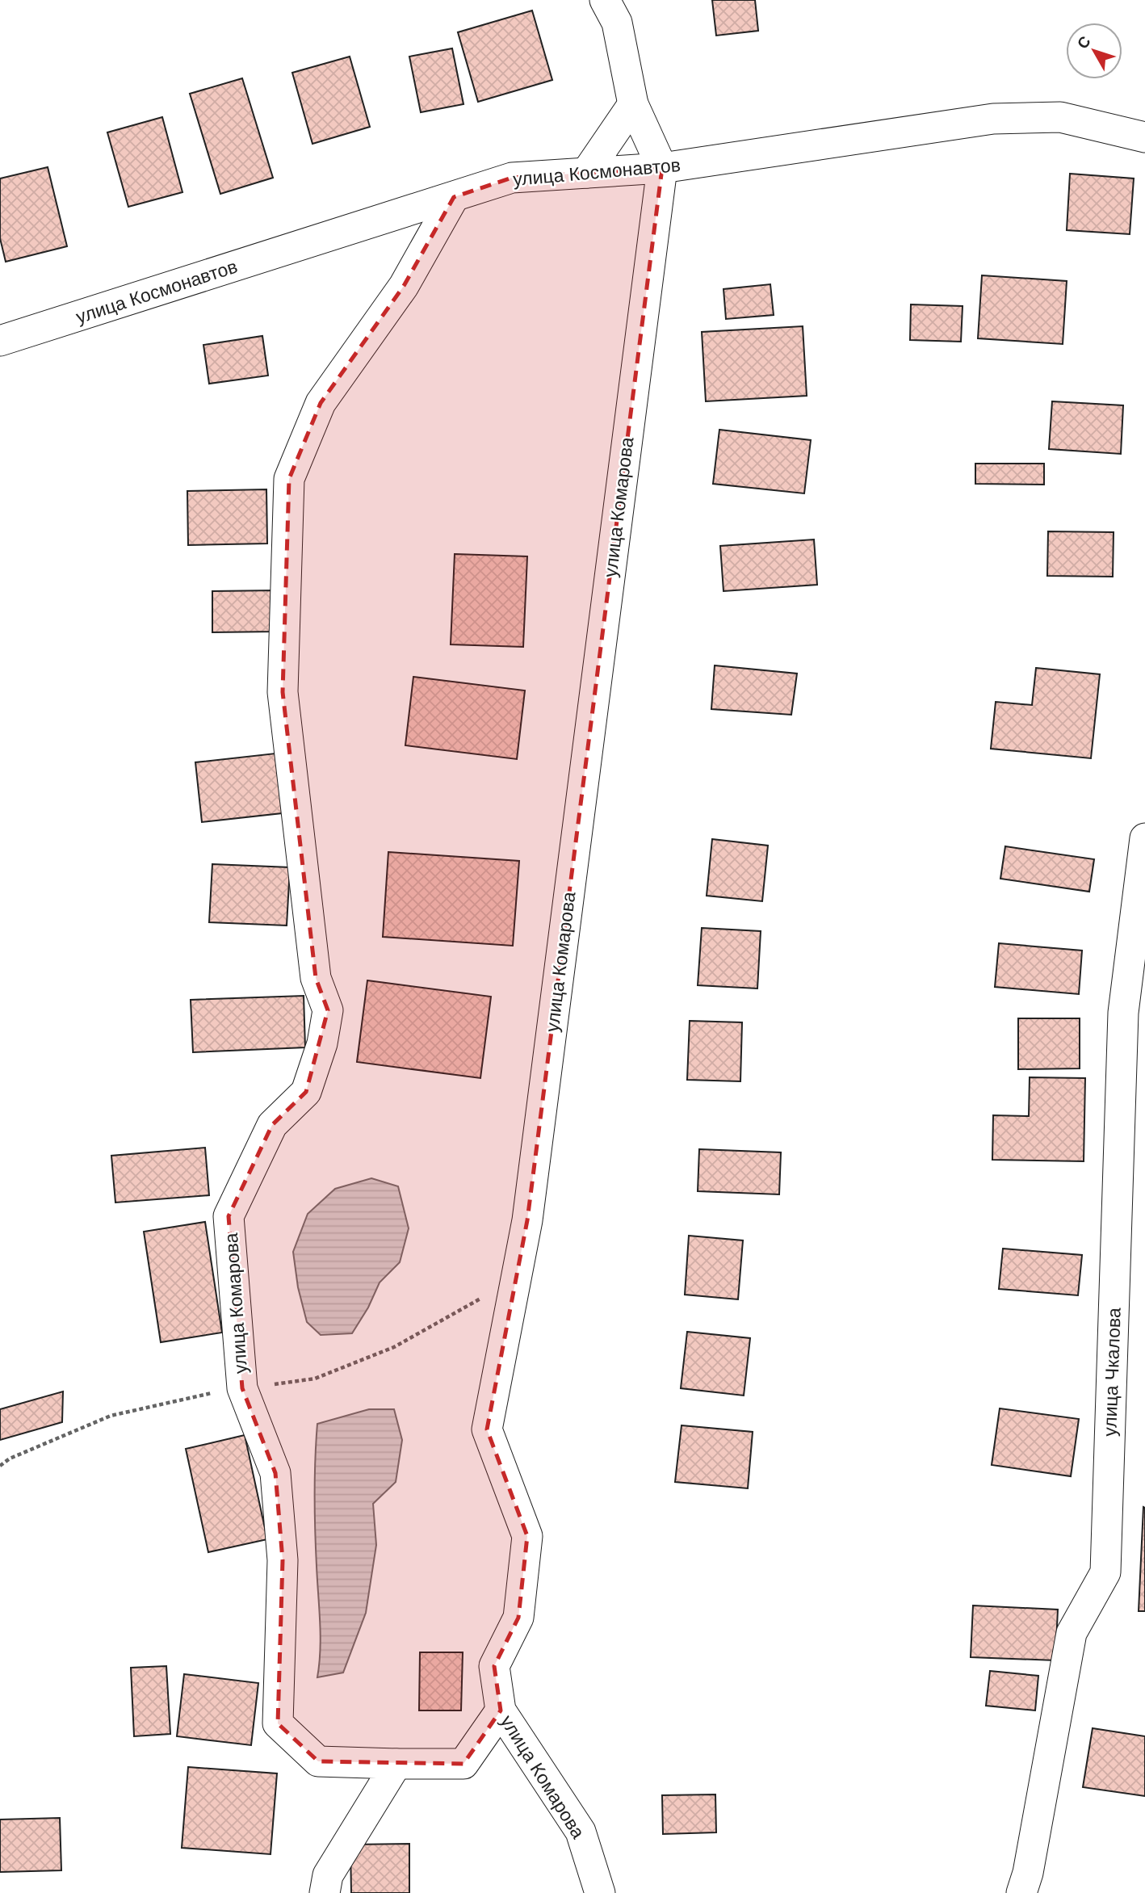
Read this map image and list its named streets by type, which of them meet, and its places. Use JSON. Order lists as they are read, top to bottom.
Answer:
{
  "streets": {
    "street": ["улица Космонавтов", "улица Комарова", "улица Чкалова"]
  },
  "crossings": [
    ["улица Космонавтов", "улица Комарова"]
  ],
  "north": "top left"
}
